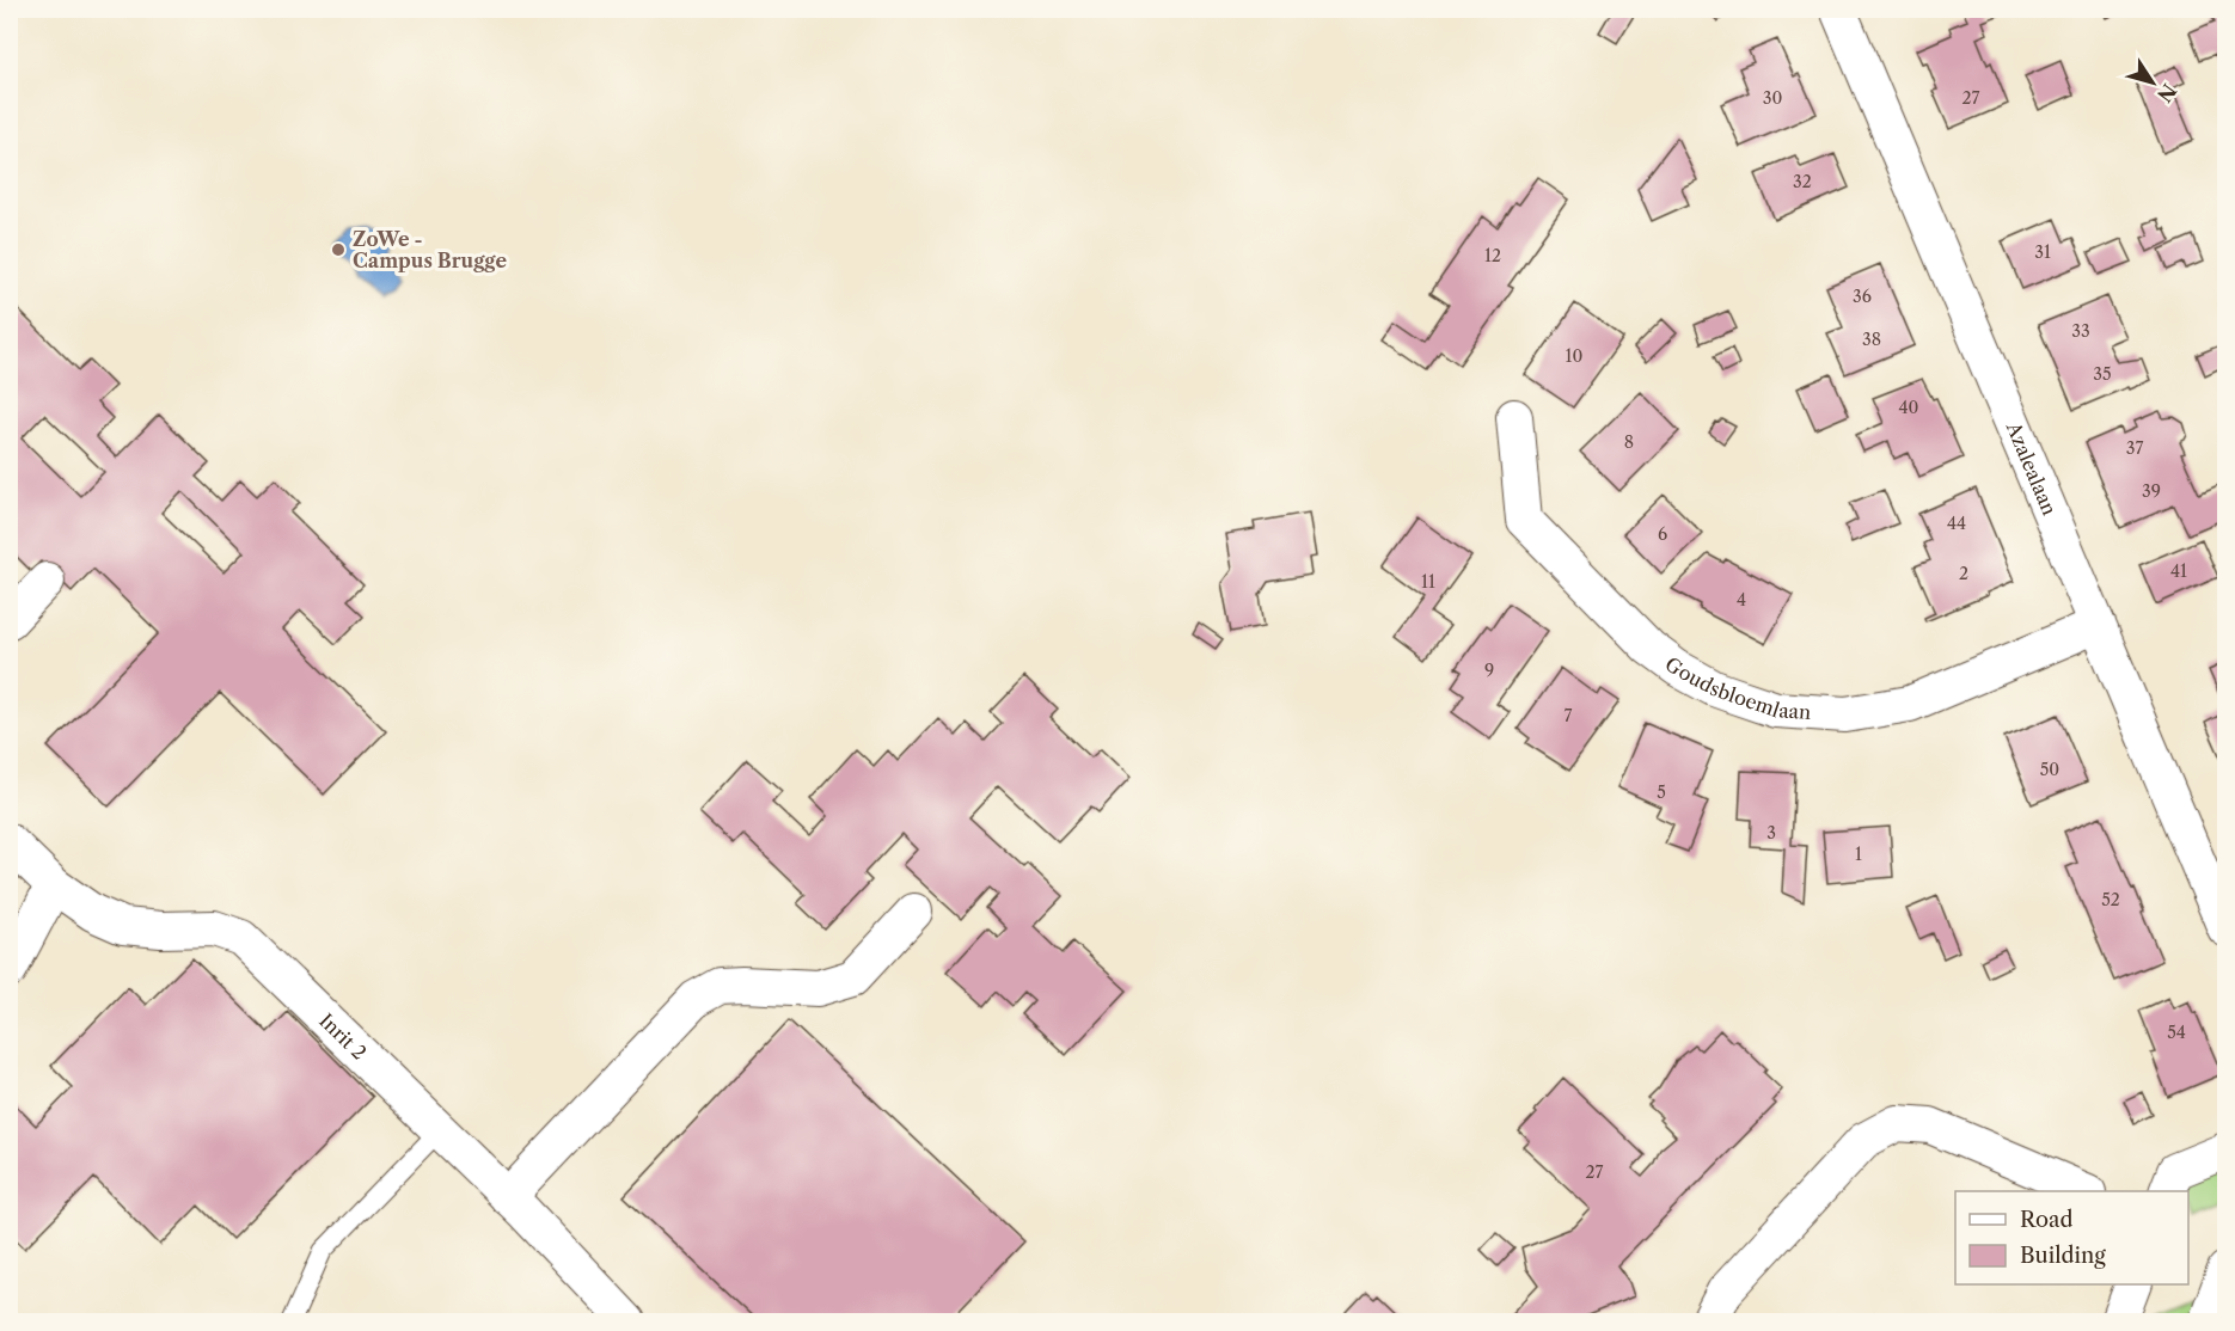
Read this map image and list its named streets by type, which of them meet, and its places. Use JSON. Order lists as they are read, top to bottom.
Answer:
{
  "streets": {
    "street": ["Azalealaan", "Goudsbloemlaan", "Inrit 2"]
  },
  "crossings": [
    ["Azalealaan", "Goudsbloemlaan"]
  ],
  "places": ["ZoWe - Campus Brugge"],
  "house_numbers": [
    "30",
    "27",
    "32",
    "31",
    "12",
    "36",
    "33",
    "38",
    "10",
    "35",
    "40",
    "8",
    "37",
    "39",
    "44",
    "6",
    "41",
    "2",
    "11",
    "4",
    "9",
    "7",
    "50",
    "5",
    "3",
    "1",
    "52",
    "54",
    "27"
  ],
  "legend": ["Road", "Building"],
  "north": "bottom right"
}
